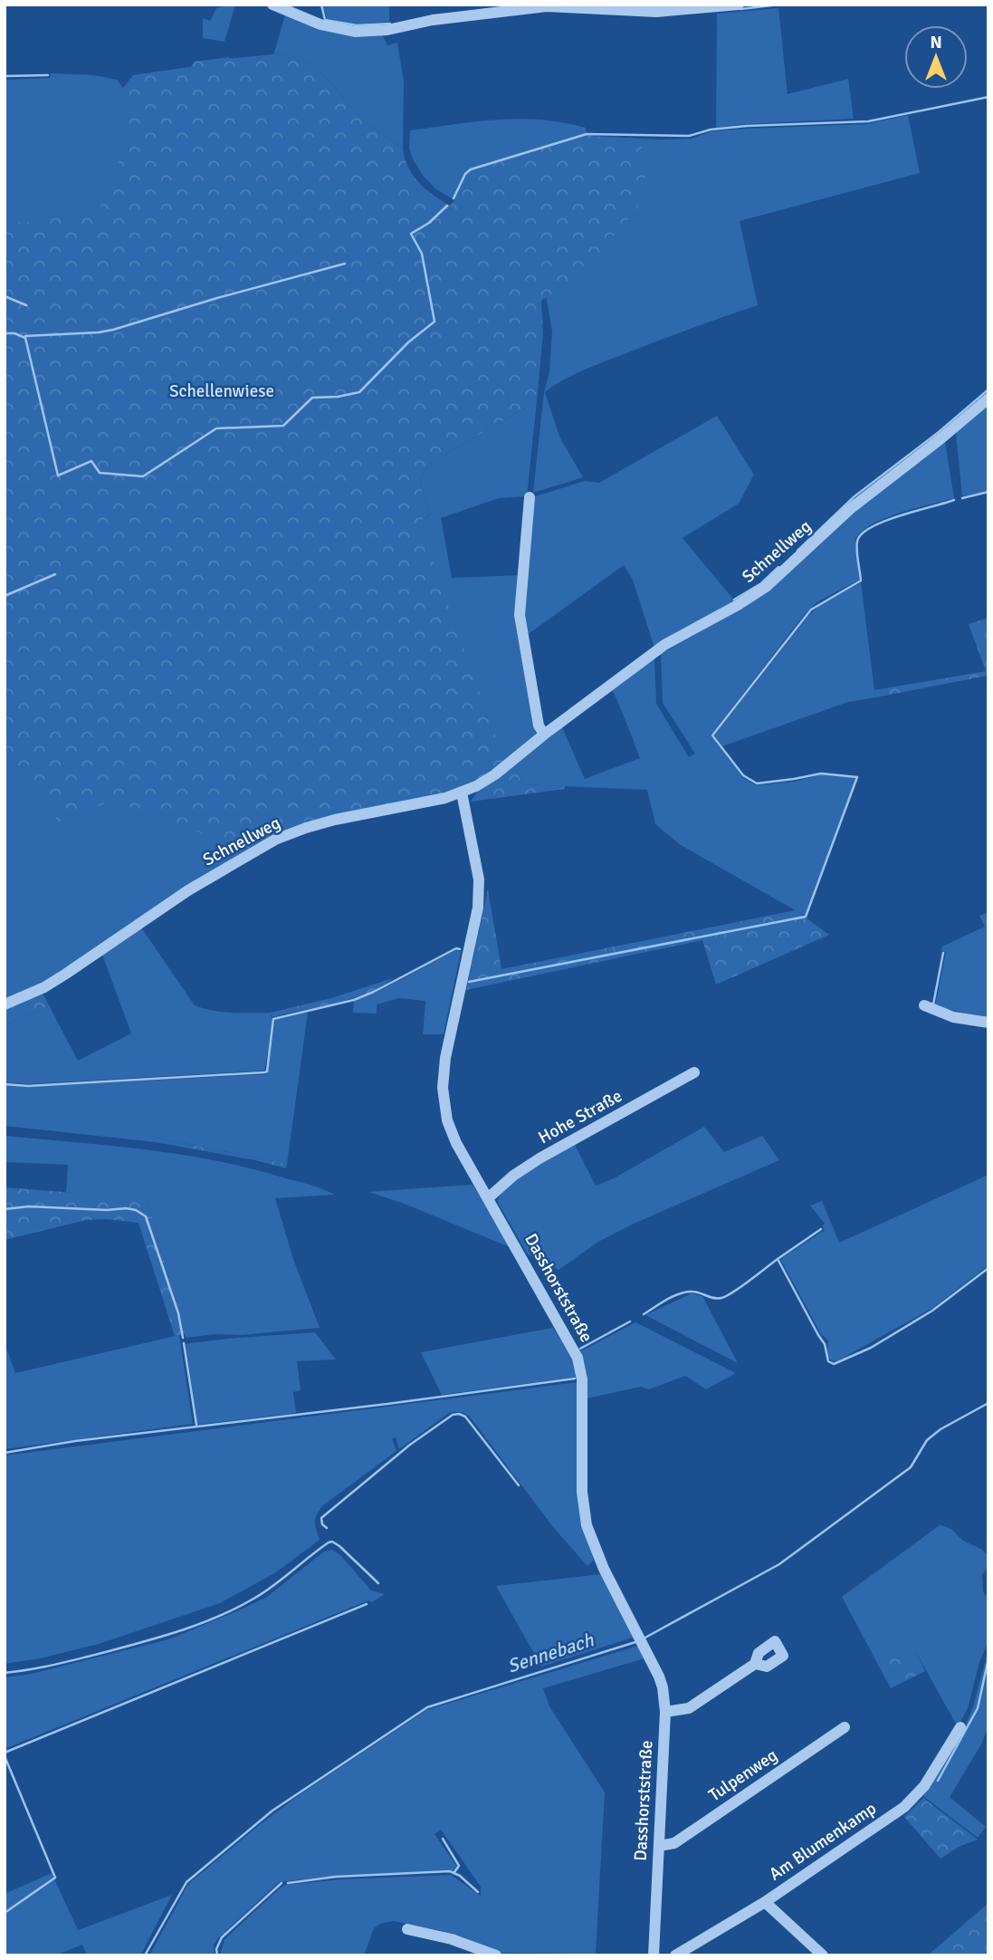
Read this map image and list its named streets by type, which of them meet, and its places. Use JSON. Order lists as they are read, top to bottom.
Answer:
{
  "streets": {
    "street": [
      "Schnellweg",
      "Hohe Straße",
      "Dasshorststraße",
      "Tulpenweg",
      "Am Blumenkamp"
    ]
  },
  "crossings": [
    ["Schnellweg", "Dasshorststraße"],
    ["Hohe Straße", "Dasshorststraße"],
    ["Dasshorststraße", "Tulpenweg"]
  ],
  "water": ["Sennebach"],
  "parks": ["Schellenwiese"],
  "north": "top"
}
